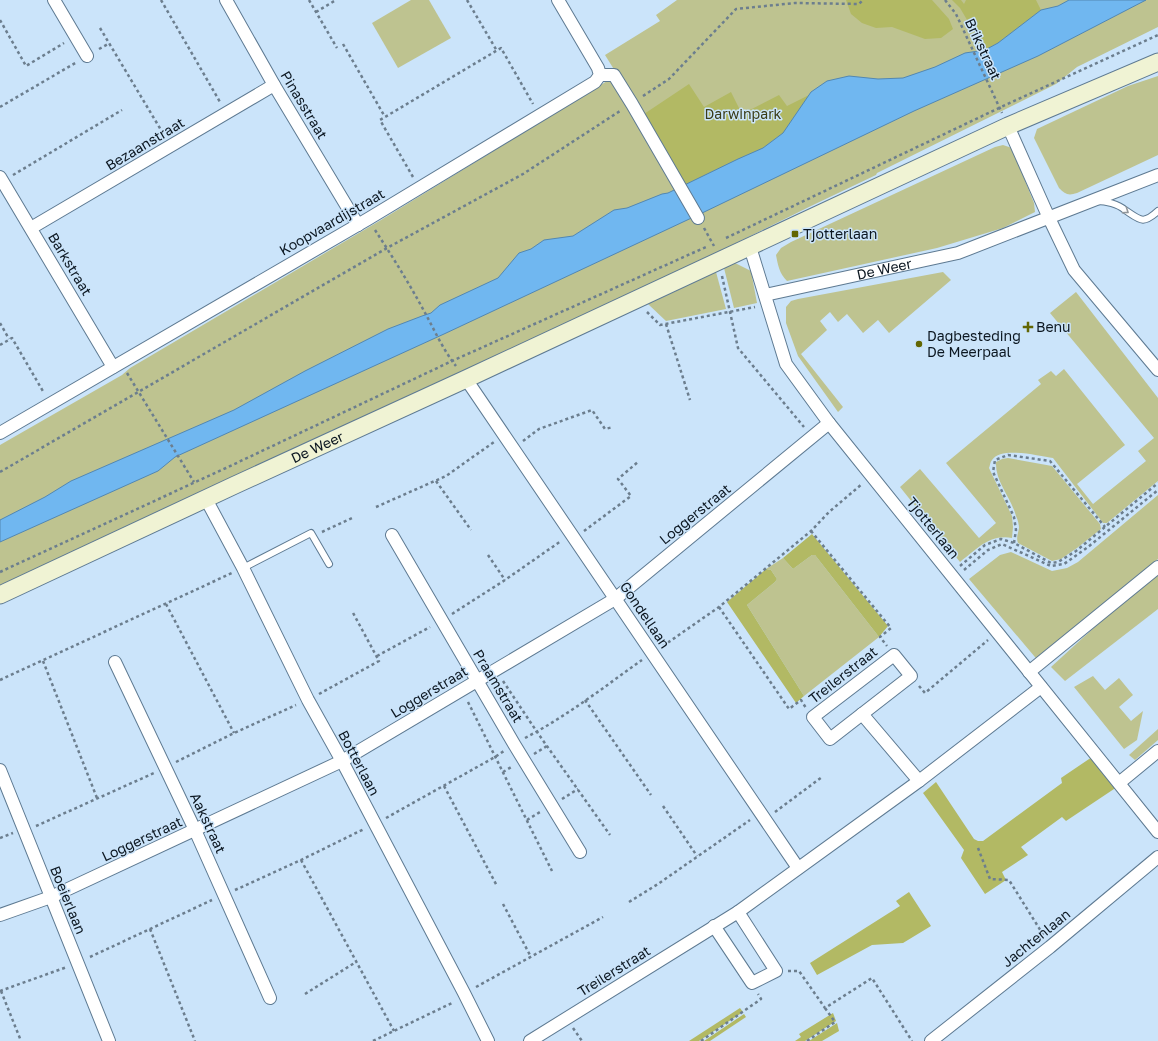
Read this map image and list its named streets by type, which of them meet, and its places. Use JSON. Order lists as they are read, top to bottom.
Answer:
{
  "streets": {
    "street": [
      "Pinasstraat",
      "Bezaanstraat",
      "Koopvaardijstraat",
      "Barkstraat",
      "De Weer",
      "Loggerstraat",
      "Tjotterlaan",
      "Gondellaan",
      "Treilerstraat",
      "Praamstraat",
      "Botterlaan",
      "Aakstraat",
      "Boeierlaan",
      "Jachtenlaan"
    ],
    "path": ["Brikstraat"]
  },
  "crossings": [
    ["Pinasstraat", "Bezaanstraat"],
    ["Pinasstraat", "Koopvaardijstraat"],
    ["Bezaanstraat", "Barkstraat"],
    ["Koopvaardijstraat", "Barkstraat"],
    ["De Weer", "Tjotterlaan"],
    ["De Weer", "Gondellaan"],
    ["De Weer", "Botterlaan"],
    ["Loggerstraat", "Tjotterlaan"],
    ["Loggerstraat", "Gondellaan"],
    ["Loggerstraat", "Praamstraat"],
    ["Loggerstraat", "Botterlaan"],
    ["Loggerstraat", "Aakstraat"],
    ["Loggerstraat", "Boeierlaan"],
    ["Tjotterlaan", "Treilerstraat"],
    ["Gondellaan", "Treilerstraat"]
  ],
  "parks": ["Darwinpark"],
  "places": {
    "transit": ["Tjotterlaan"],
    "health": ["Benu"],
    "other": ["Dagbesteding De Meerpaal"]
  }
}
